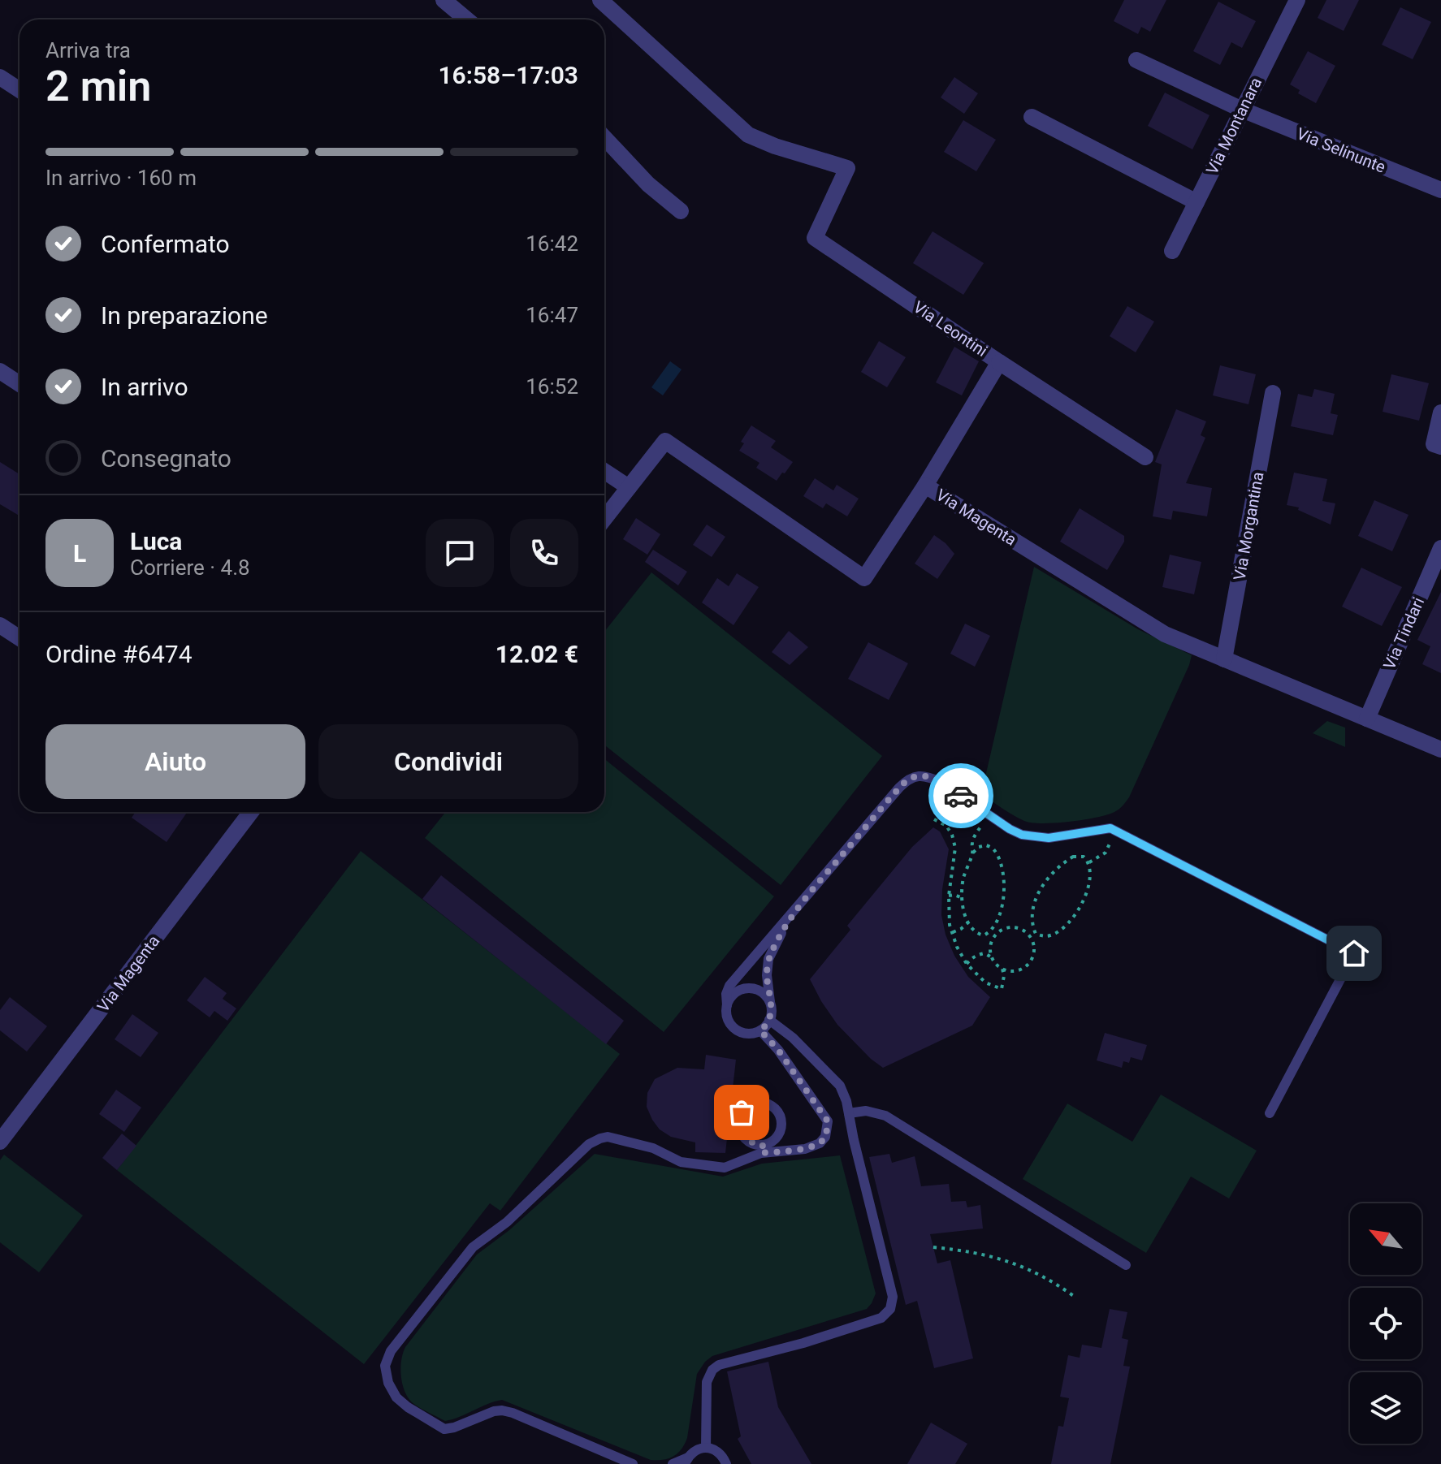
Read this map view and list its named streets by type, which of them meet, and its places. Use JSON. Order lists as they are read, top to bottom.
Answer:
{
  "streets": {
    "street": [
      "Via Montanara",
      "Via Selinunte",
      "Via Leontini",
      "Via Magenta",
      "Via Morgantina",
      "Via Tindari"
    ]
  },
  "crossings": [
    ["Via Montanara", "Via Selinunte"],
    ["Via Leontini", "Via Magenta"],
    ["Via Magenta", "Via Morgantina"],
    ["Via Magenta", "Via Tindari"]
  ],
  "north": "top left",
  "page": {
    "heading": ["2 min", "Arriva tra", "16:58–17:03"],
    "panel": [
      "Luca",
      "Corriere · 4.8",
      "Ordine #6474",
      "12.02 €"
    ],
    "bar": "In arrivo · 160 m",
    "list": [
      ["Confermato", "16:42"],
      ["In preparazione", "16:47"],
      ["In arrivo", "16:52"],
      "Consegnato"
    ],
    "round": "L",
    "buttons": ["Aiuto", "Condividi"]
  }
}
